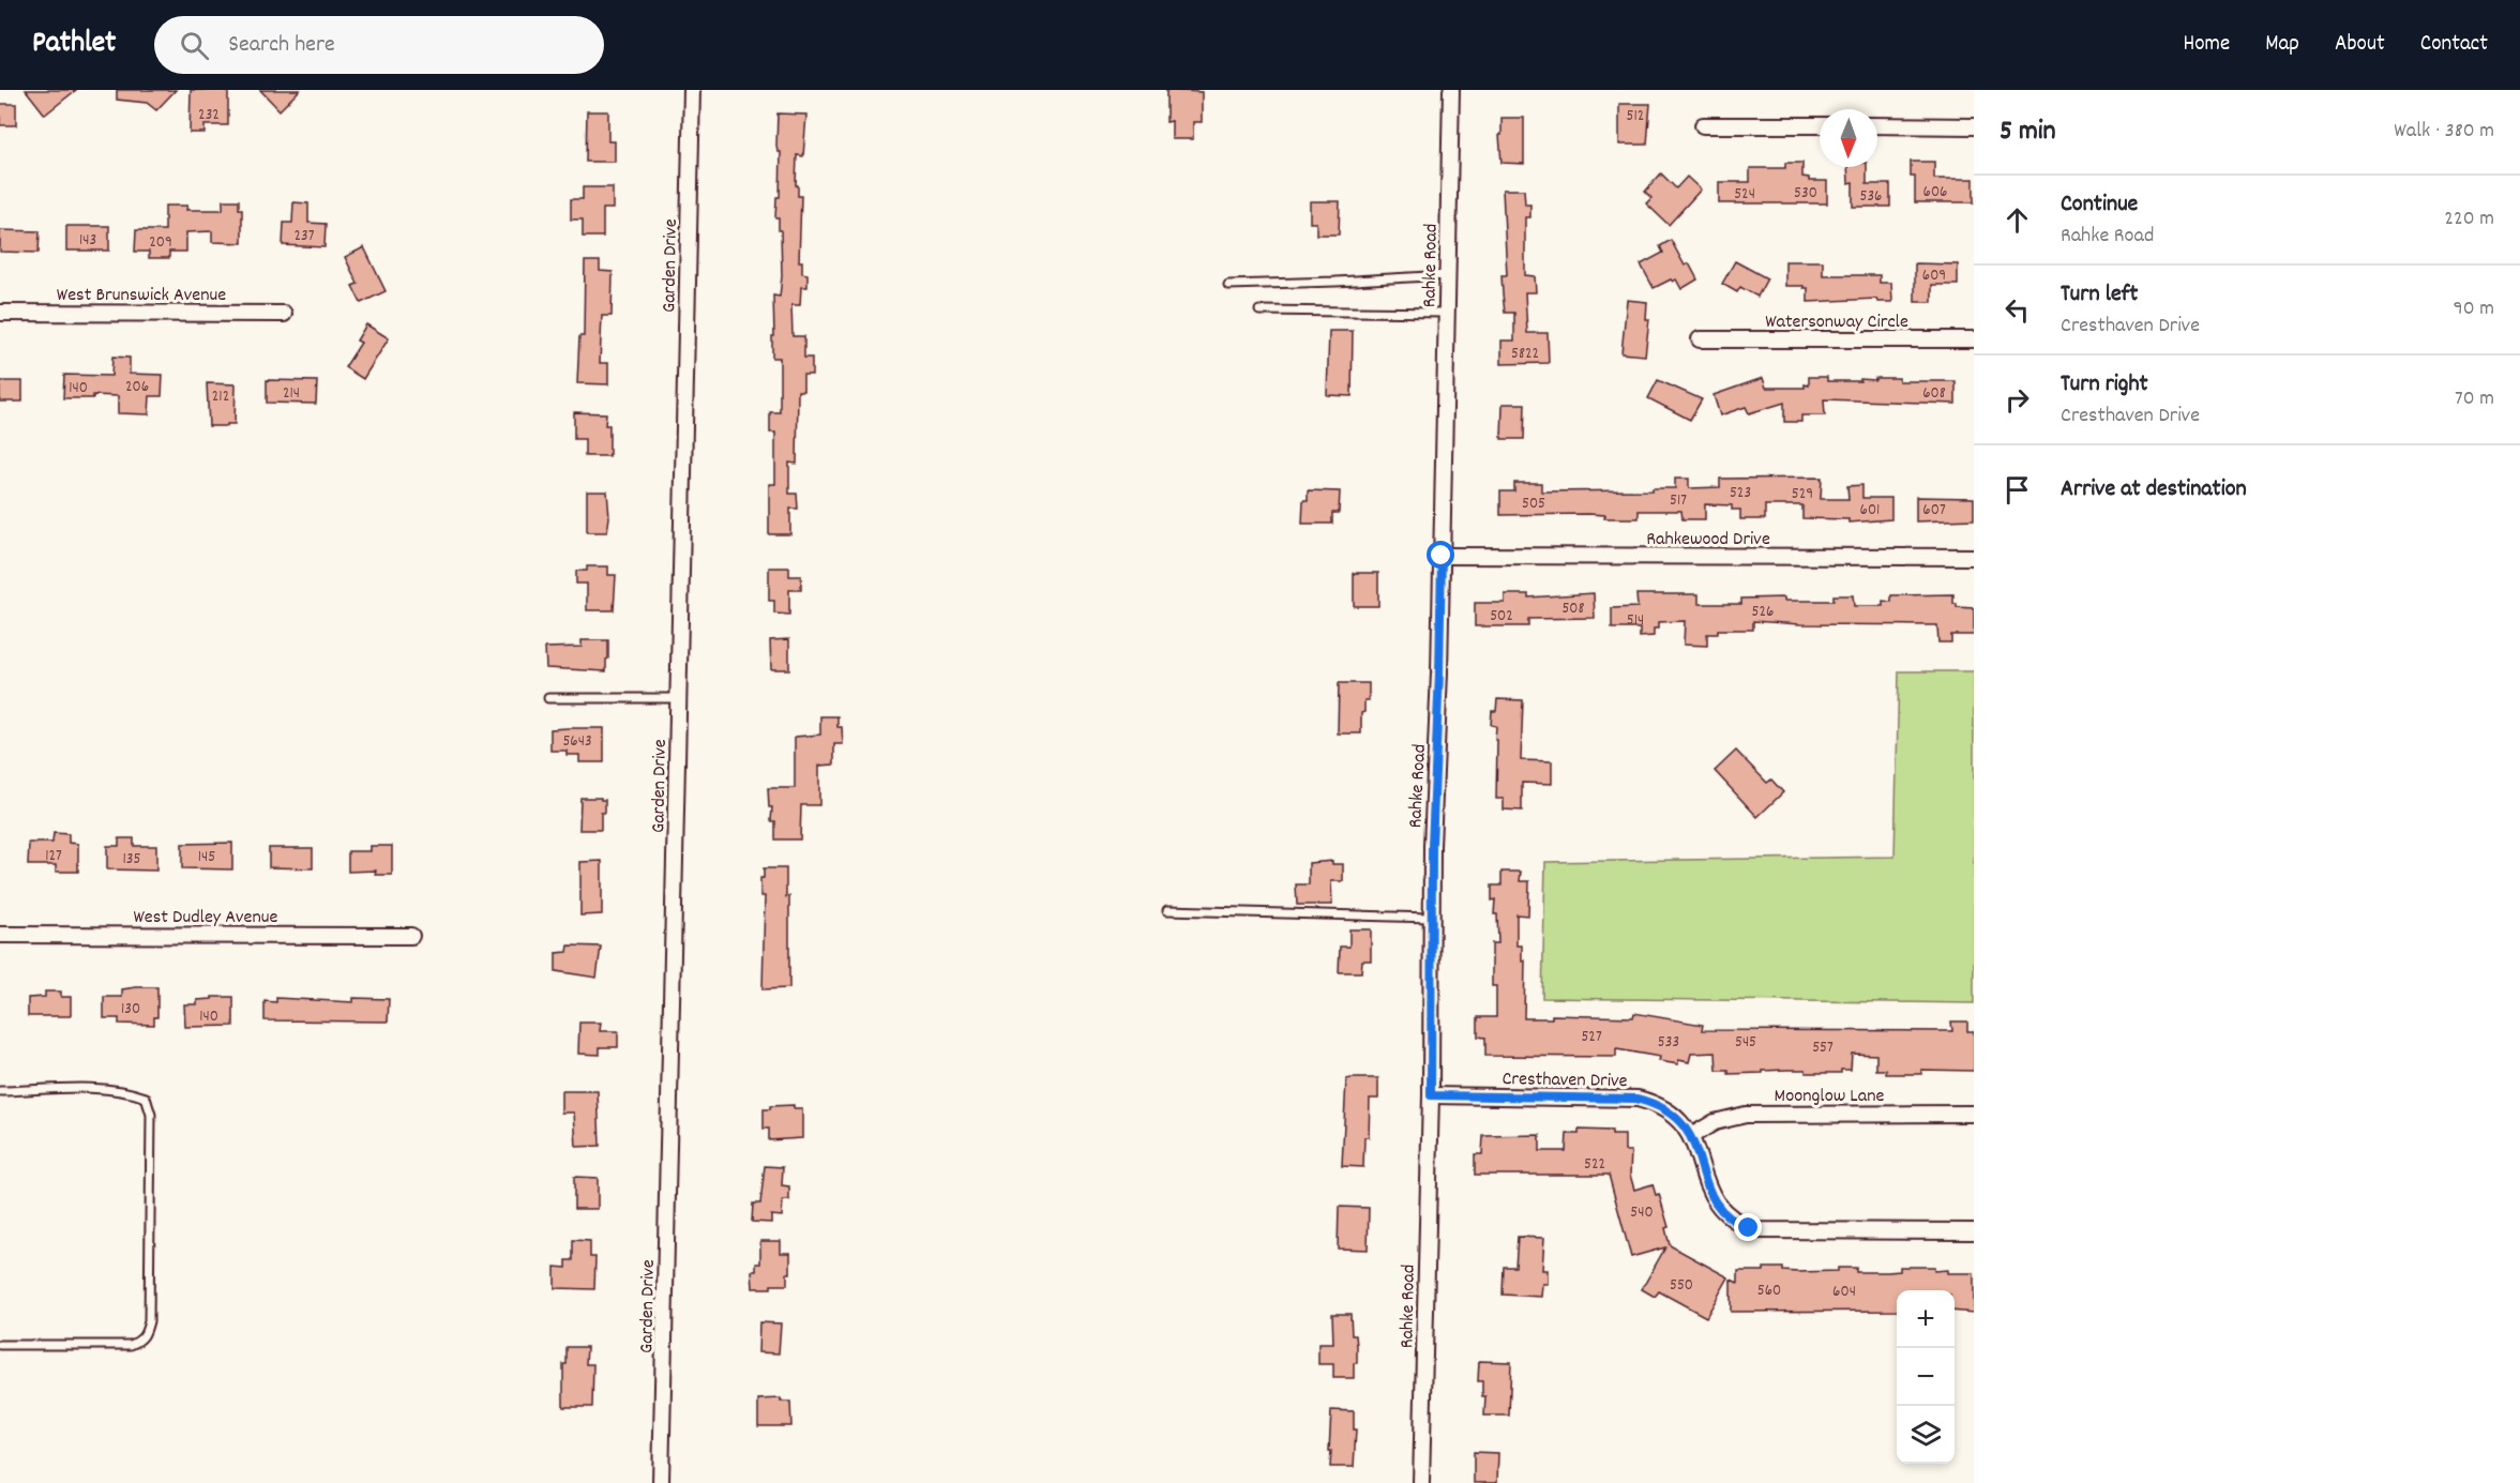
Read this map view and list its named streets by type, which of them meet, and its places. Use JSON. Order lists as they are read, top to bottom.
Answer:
{
  "streets": {
    "street": [
      "Garden Drive",
      "Rahke Road",
      "West Brunswick Avenue",
      "Watersonway Circle",
      "Rahkewood Drive",
      "West Dudley Avenue",
      "Cresthaven Drive",
      "Moonglow Lane"
    ]
  },
  "crossings": [
    ["Rahke Road", "Rahkewood Drive"],
    ["Rahke Road", "Cresthaven Drive"],
    ["Cresthaven Drive", "Moonglow Lane"]
  ],
  "house_numbers": [
    "232",
    "512",
    "606",
    "530",
    "524",
    "536",
    "237",
    "143",
    "209",
    "609",
    "5822",
    "206",
    "140",
    "214",
    "608",
    "212",
    "523",
    "529",
    "517",
    "505",
    "601",
    "607",
    "508",
    "526",
    "502",
    "514",
    "5643",
    "127",
    "145",
    "135",
    "130",
    "140",
    "527",
    "533",
    "545",
    "557",
    "522",
    "540",
    "550",
    "560",
    "604"
  ],
  "north": "bottom",
  "page": {
    "header": "Pathlet",
    "search": "Search here",
    "nav": [
      "Home",
      "Map",
      "About",
      "Contact"
    ],
    "heading": ["5 min", "Walk · 380 m"],
    "list": [
      ["Continue", "Rahke Road", "220 m"],
      ["Turn left", "Cresthaven Drive", "90 m"],
      ["Turn right", "Cresthaven Drive", "70 m"],
      "Arrive at destination"
    ],
    "map_buttons": ["+", "−"]
  }
}
